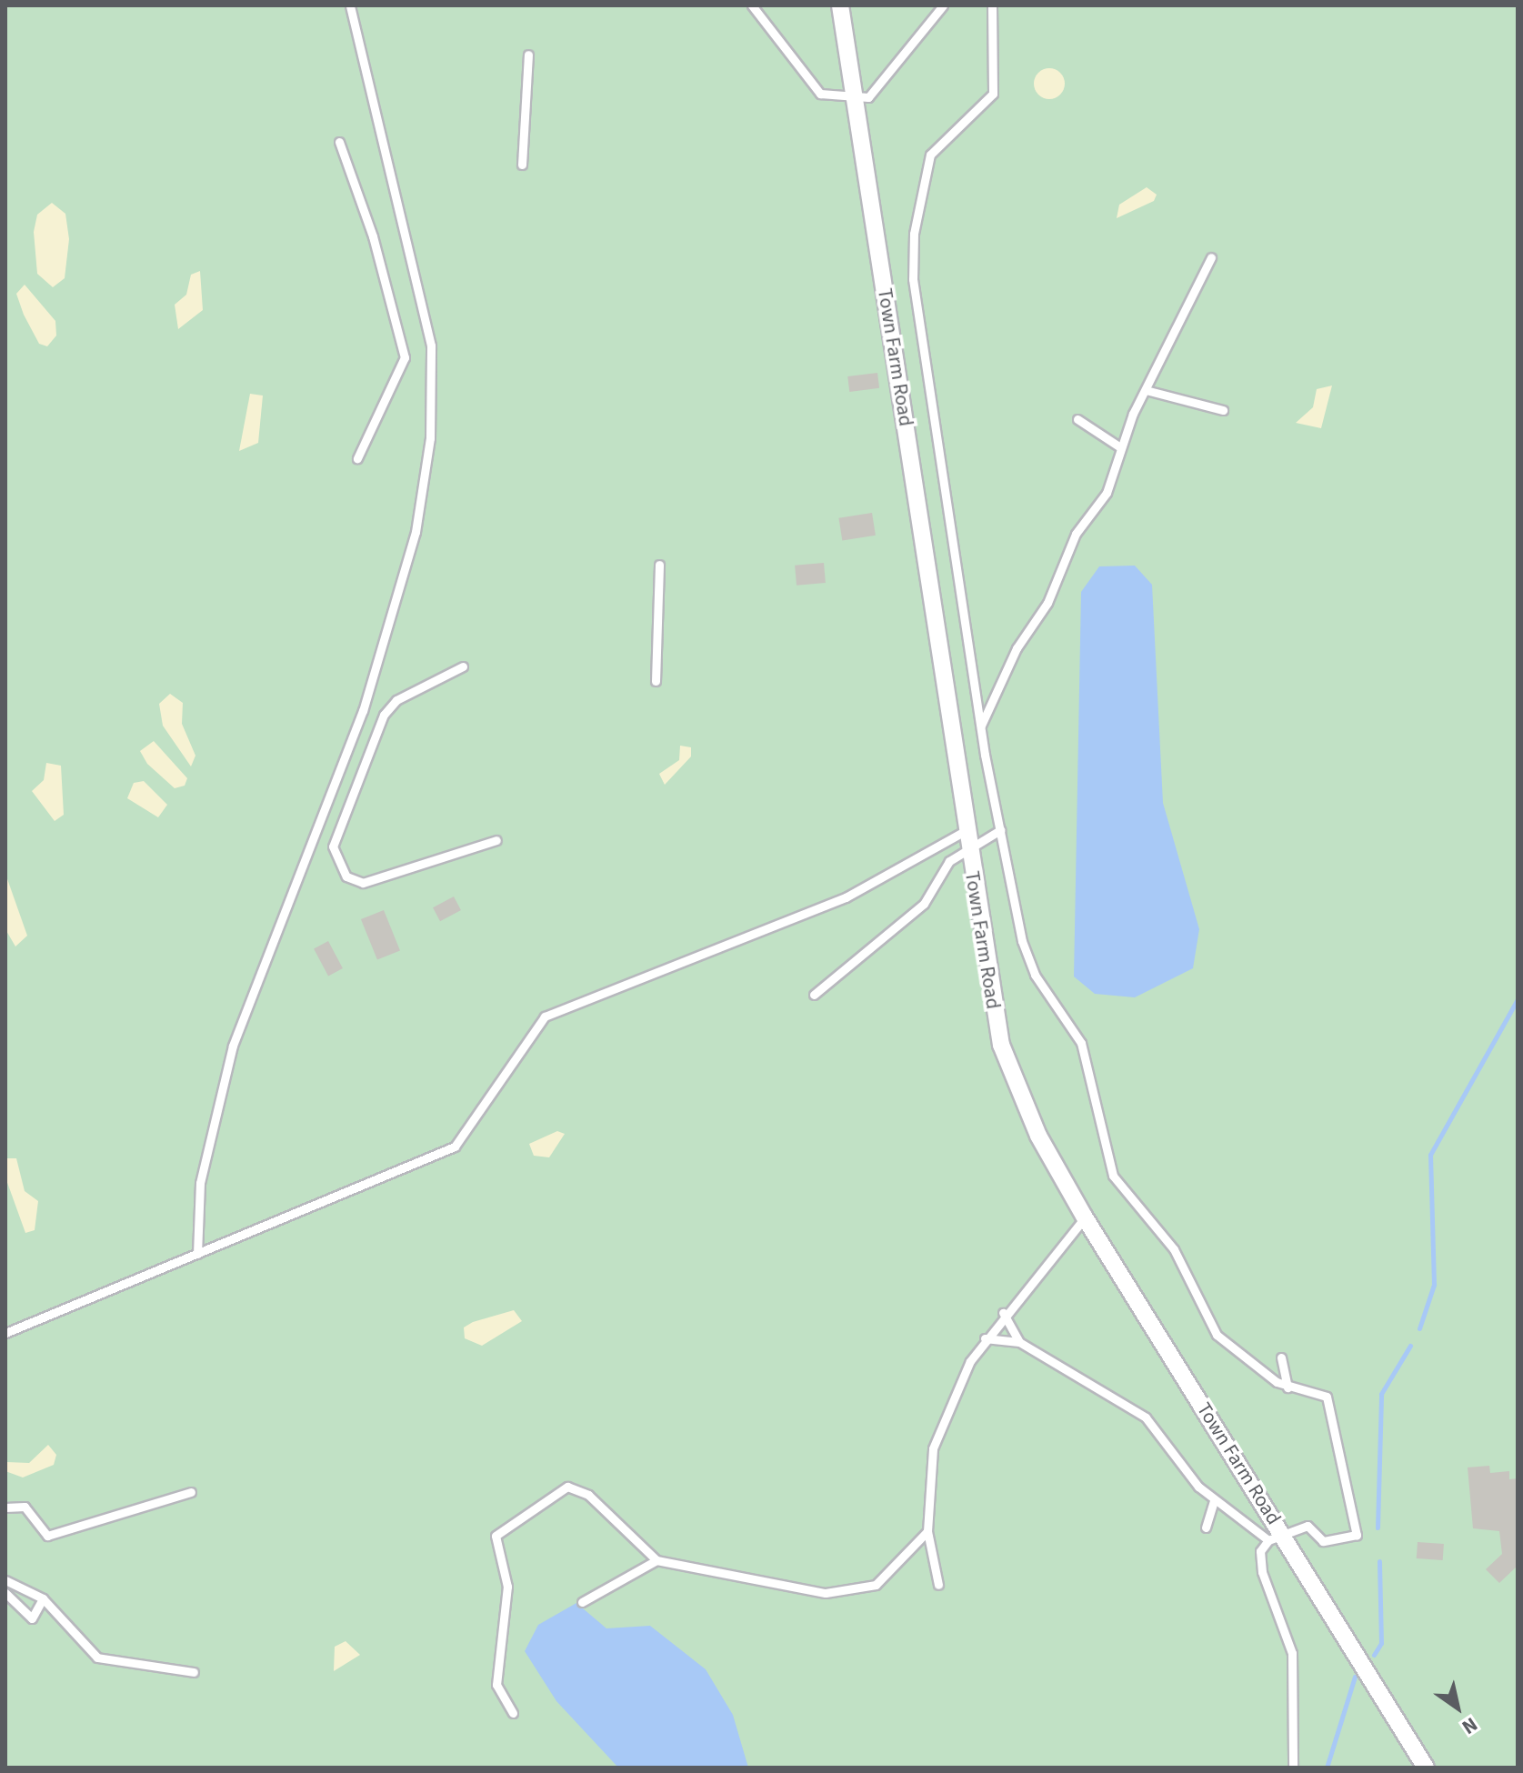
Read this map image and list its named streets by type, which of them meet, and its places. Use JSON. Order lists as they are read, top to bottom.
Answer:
{
  "streets": {
    "street": ["Town Farm Road"]
  },
  "north": "bottom right"
}
